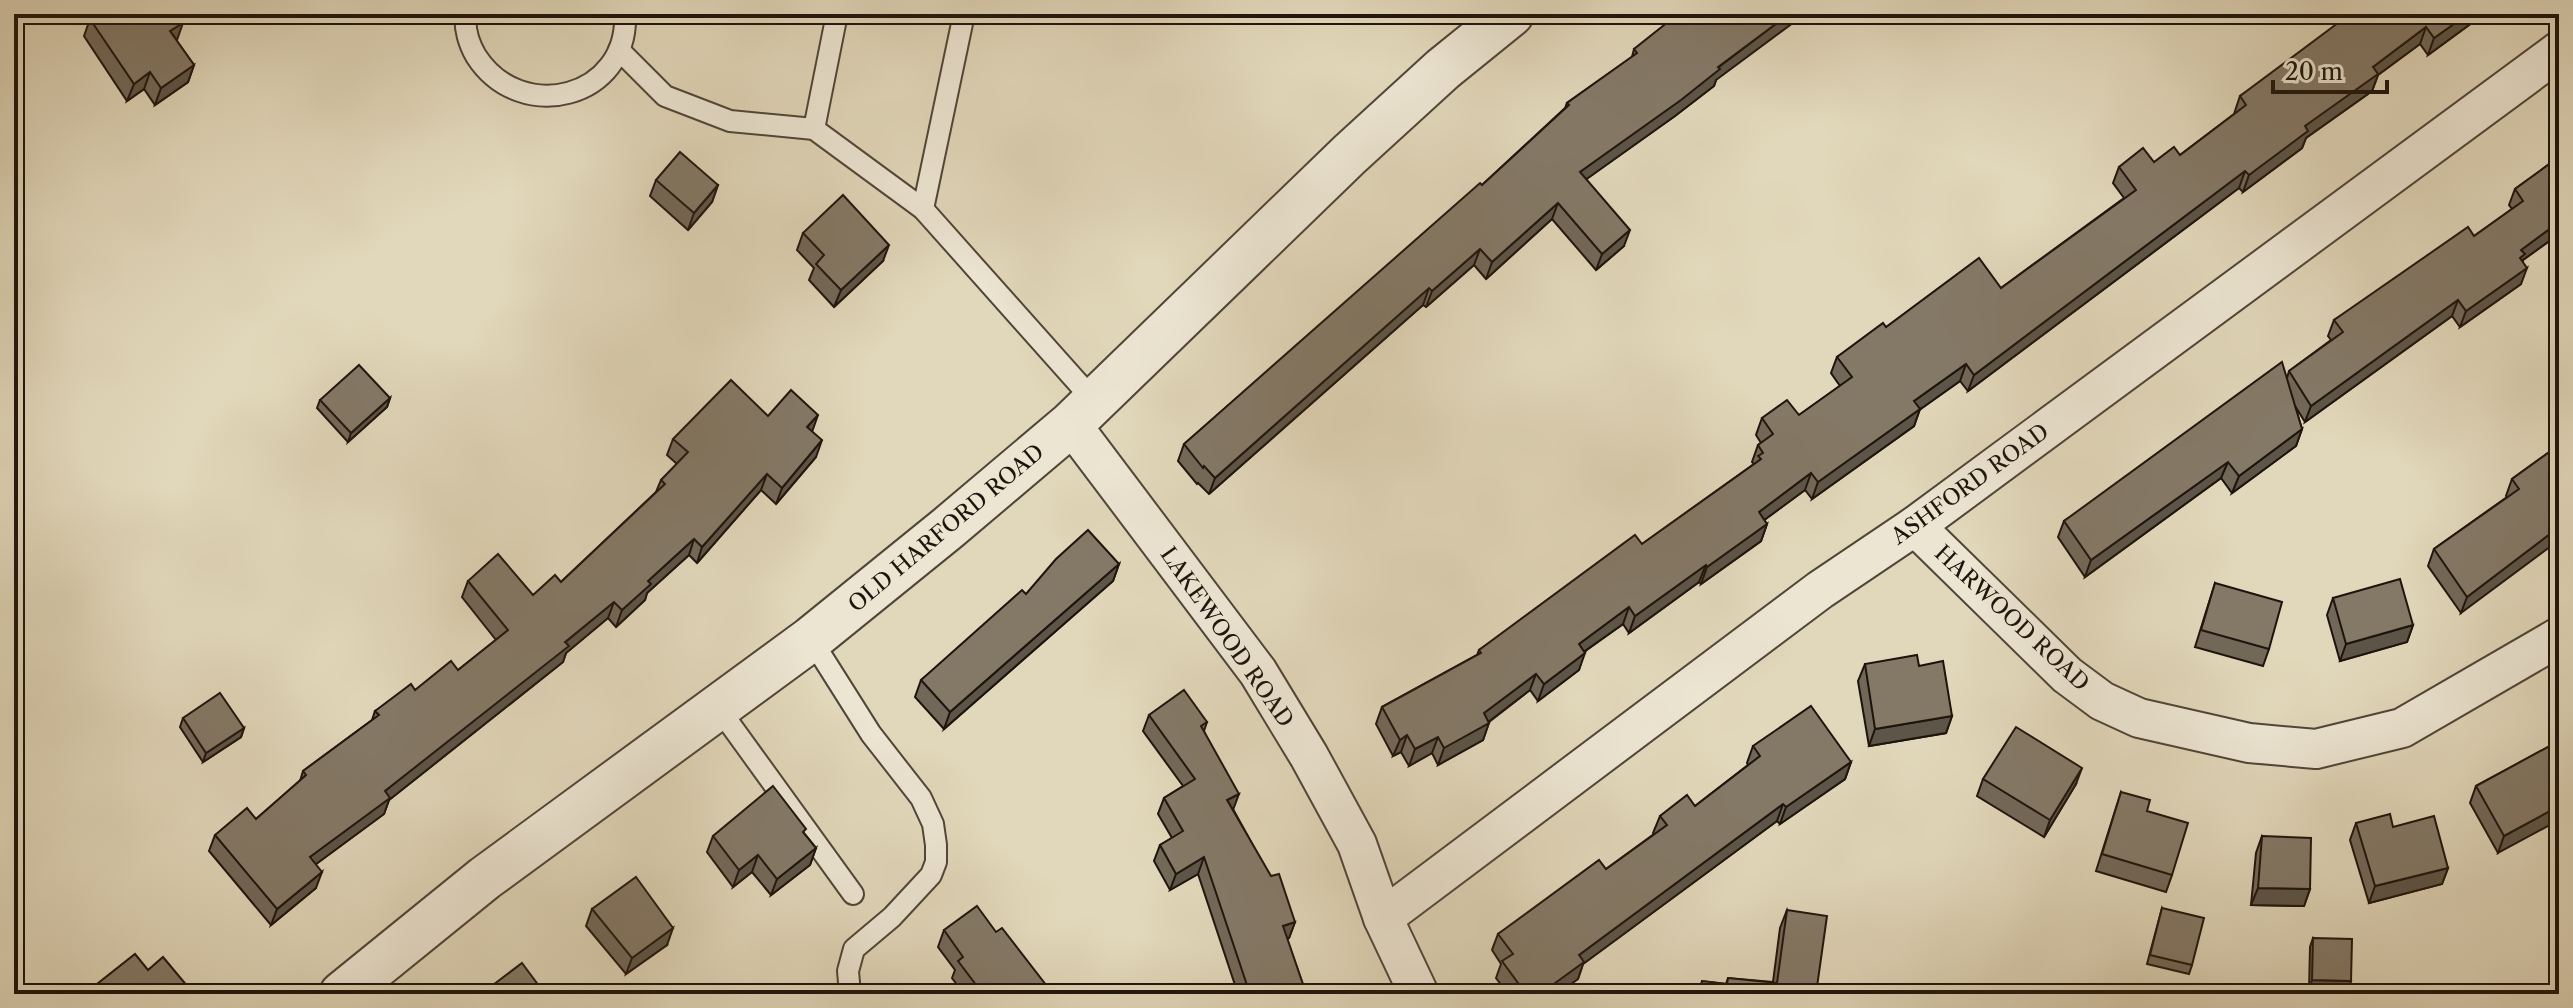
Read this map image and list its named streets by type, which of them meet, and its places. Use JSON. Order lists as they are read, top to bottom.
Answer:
{
  "streets": {
    "street": [
      "ASHFORD ROAD",
      "OLD HARFORD ROAD",
      "HARWOOD ROAD",
      "LAKEWOOD ROAD"
    ]
  },
  "crossings": [
    ["ASHFORD ROAD", "HARWOOD ROAD"],
    ["ASHFORD ROAD", "LAKEWOOD ROAD"],
    ["OLD HARFORD ROAD", "LAKEWOOD ROAD"]
  ],
  "scale_bar": "20 m"
}
